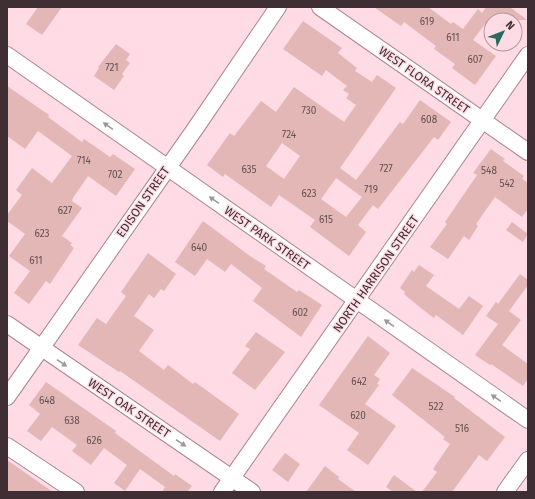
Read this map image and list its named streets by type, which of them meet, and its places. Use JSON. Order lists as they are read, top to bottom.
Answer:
{
  "streets": {
    "street": [
      "WEST FLORA STREET",
      "EDISON STREET",
      "WEST PARK STREET",
      "NORTH HARRISON STREET",
      "WEST OAK STREET"
    ]
  },
  "crossings": [
    ["WEST FLORA STREET", "NORTH HARRISON STREET"],
    ["EDISON STREET", "WEST PARK STREET"],
    ["EDISON STREET", "WEST OAK STREET"],
    ["WEST PARK STREET", "NORTH HARRISON STREET"],
    ["NORTH HARRISON STREET", "WEST OAK STREET"]
  ],
  "one_way": ["WEST PARK STREET"],
  "house_numbers": [
    "619",
    "611",
    "607",
    "721",
    "730",
    "608",
    "724",
    "714",
    "727",
    "635",
    "548",
    "702",
    "542",
    "719",
    "623",
    "627",
    "615",
    "623",
    "640",
    "611",
    "602",
    "642",
    "648",
    "522",
    "620",
    "638",
    "516",
    "626"
  ],
  "north": "top right"
}
